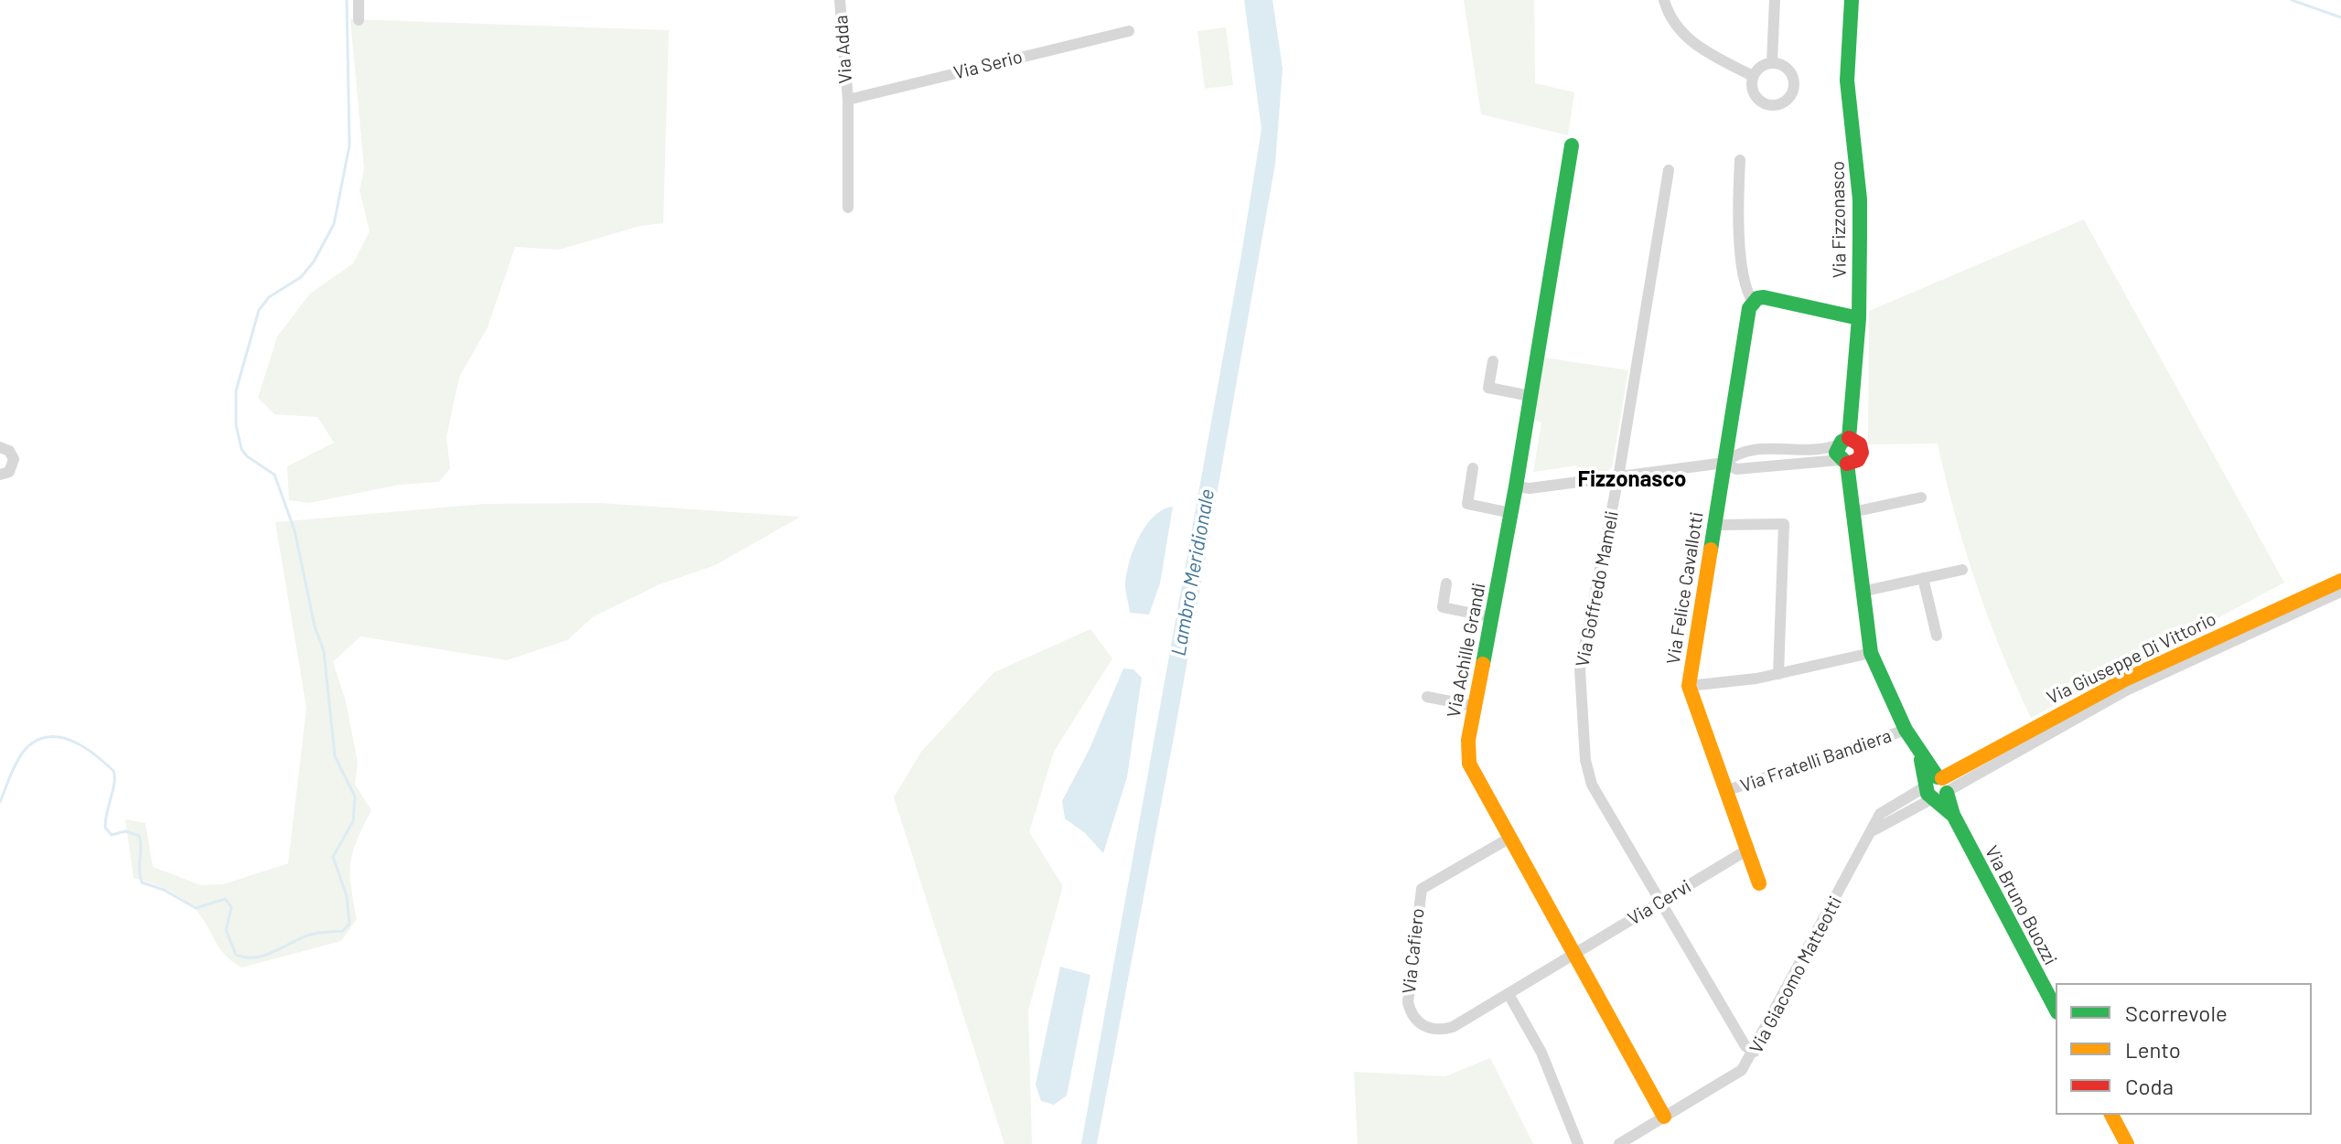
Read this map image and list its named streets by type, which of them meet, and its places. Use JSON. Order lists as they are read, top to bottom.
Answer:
{
  "streets": {
    "street": [
      "Via Adda",
      "Via Serio",
      "Via Fizzonasco",
      "Via Felice Cavallotti",
      "Via Goffredo Mameli",
      "Via Achille Grandi",
      "Via Giuseppe Di Vittorio",
      "Via Fratelli Bandiera",
      "Via Cervi",
      "Via Bruno Buozzi",
      "Via Cafiero",
      "Via Giacomo Matteotti"
    ]
  },
  "crossings": [
    ["Via Adda", "Via Serio"],
    ["Via Fizzonasco", "Via Giuseppe Di Vittorio"],
    ["Via Fizzonasco", "Via Fratelli Bandiera"],
    ["Via Fizzonasco", "Via Bruno Buozzi"],
    ["Via Fizzonasco", "Via Giacomo Matteotti"],
    ["Via Felice Cavallotti", "Via Fratelli Bandiera"],
    ["Via Felice Cavallotti", "Via Cervi"],
    ["Via Goffredo Mameli", "Via Cervi"],
    ["Via Goffredo Mameli", "Via Giacomo Matteotti"],
    ["Via Achille Grandi", "Via Cervi"],
    ["Via Achille Grandi", "Via Cafiero"],
    ["Via Achille Grandi", "Via Giacomo Matteotti"],
    ["Via Giuseppe Di Vittorio", "Via Bruno Buozzi"],
    ["Via Giuseppe Di Vittorio", "Via Giacomo Matteotti"],
    ["Via Cervi", "Via Cafiero"],
    ["Via Bruno Buozzi", "Via Giacomo Matteotti"]
  ],
  "districts": ["Fizzonasco"],
  "water": ["Lambro Meridionale"],
  "legend": ["Scorrevole", "Lento", "Coda"]
}
